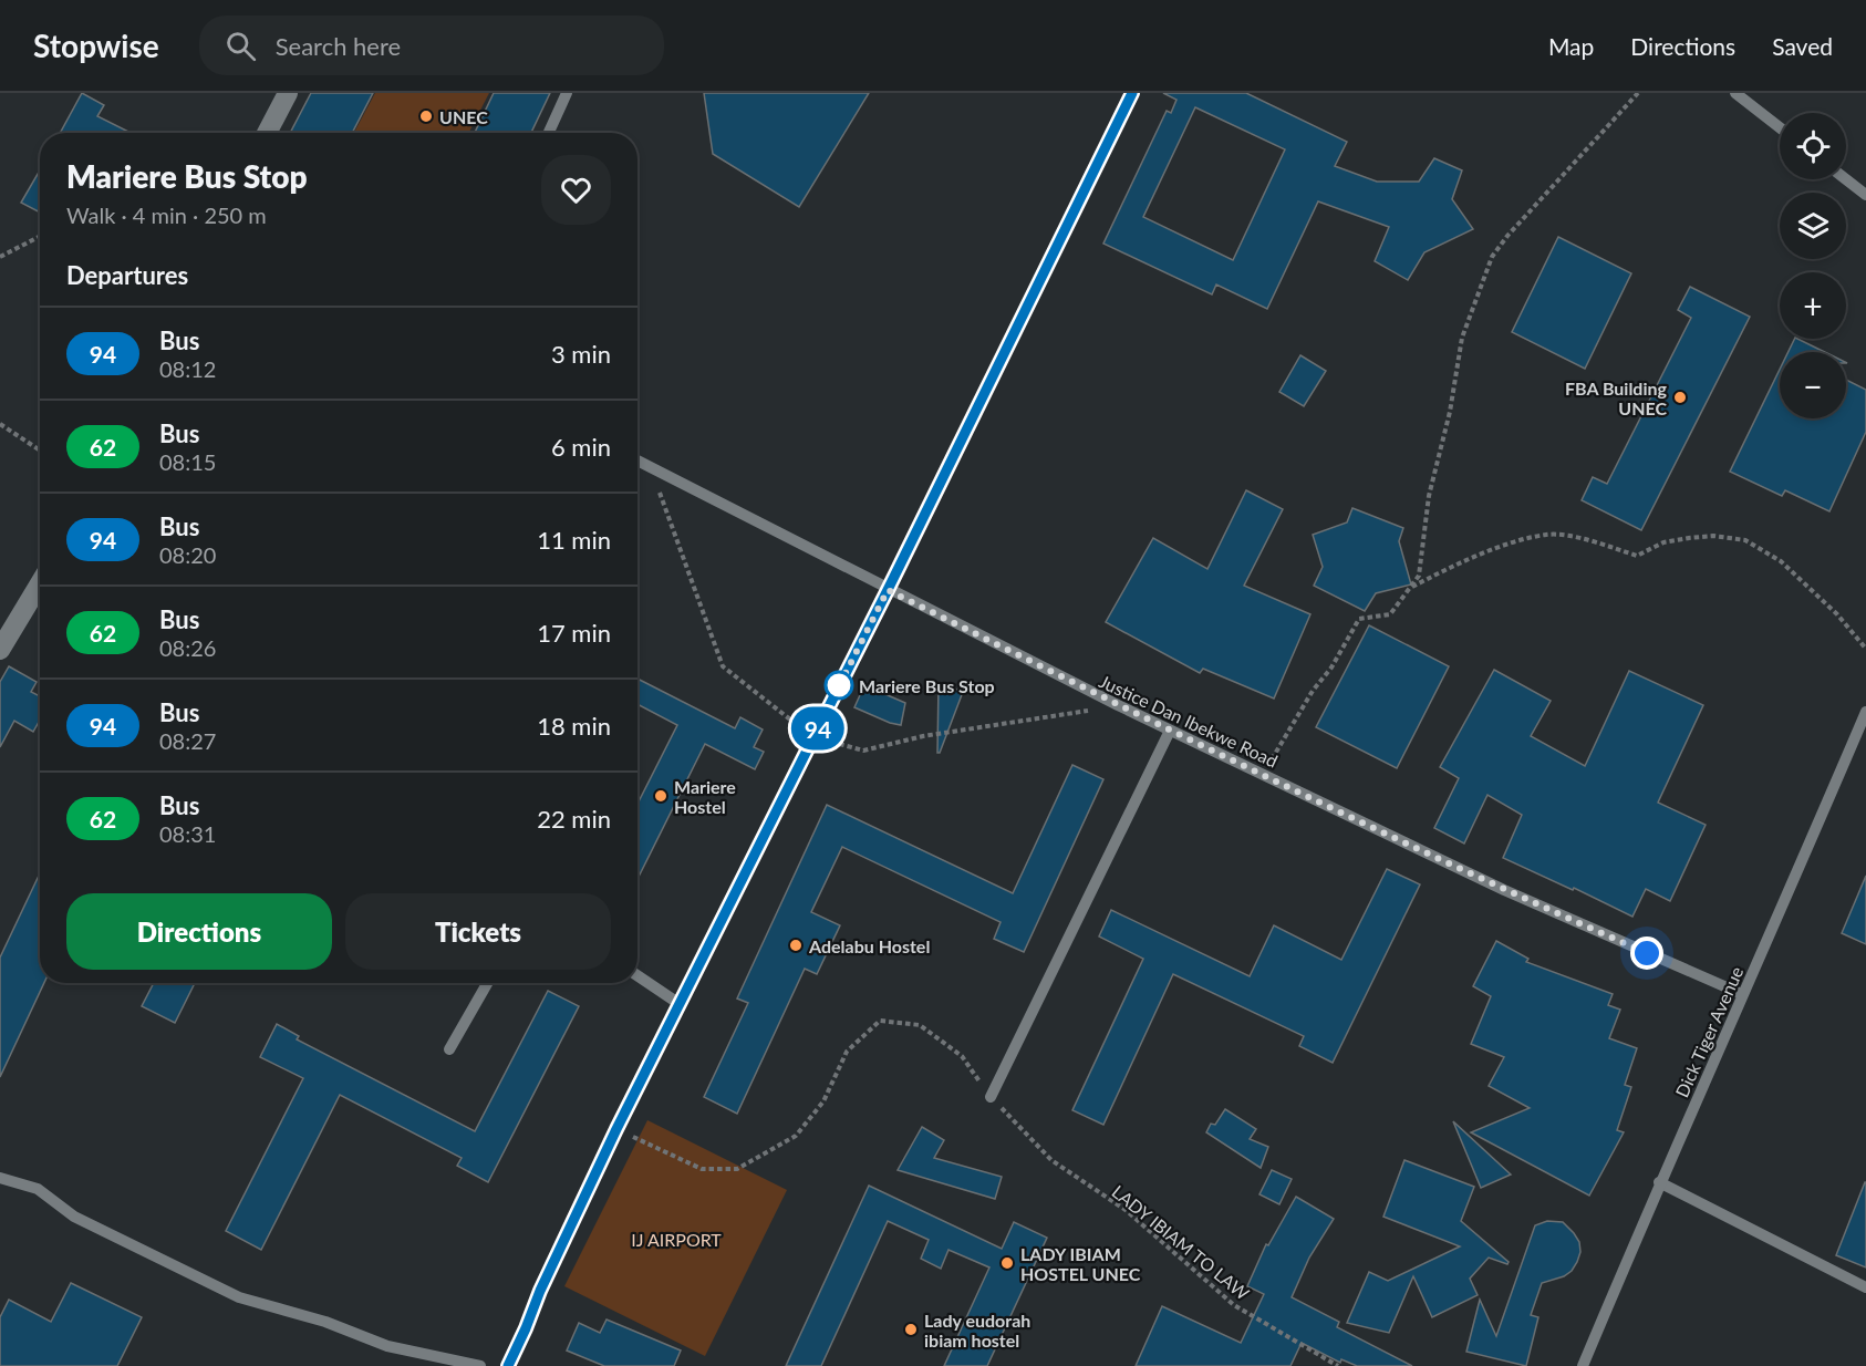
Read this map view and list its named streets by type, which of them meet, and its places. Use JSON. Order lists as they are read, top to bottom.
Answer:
{
  "streets": {
    "lane": ["Justice Dan Ibekwe Road", "Dick Tiger Avenue"],
    "path": ["LADY IBIAM TO LAW"]
  },
  "crossings": [
    ["Justice Dan Ibekwe Road", "Dick Tiger Avenue"]
  ],
  "parks": ["IJ AIRPORT"],
  "places": [
    "UNEC",
    "FBA Building UNEC",
    "Mariere Bus Stop",
    "Mariere Hostel",
    "Adelabu Hostel",
    "LADY IBIAM HOSTEL UNEC",
    "Lady eudorah ibiam hostel"
  ],
  "lines": ["bus line 94"],
  "page": {
    "header": "Stopwise",
    "search": "Search here",
    "nav": ["Map", "Directions", "Saved"],
    "on_map": "94",
    "map_buttons": ["+", "−"],
    "heading": [
      ["Mariere Bus Stop", "Walk · 4 min · 250 m"],
      "Departures"
    ],
    "list": [
      {
        "mark": "94",
        "name": "Bus",
        "note": "08:12",
        "value": "3 min"
      },
      {
        "mark": "62",
        "name": "Bus",
        "note": "08:15",
        "value": "6 min"
      },
      {
        "mark": "94",
        "name": "Bus",
        "note": "08:20",
        "value": "11 min"
      },
      {
        "mark": "62",
        "name": "Bus",
        "note": "08:26",
        "value": "17 min"
      },
      {
        "mark": "94",
        "name": "Bus",
        "note": "08:27",
        "value": "18 min"
      },
      {
        "mark": "62",
        "name": "Bus",
        "note": "08:31",
        "value": "22 min"
      }
    ],
    "buttons": ["Directions", "Tickets"]
  }
}
